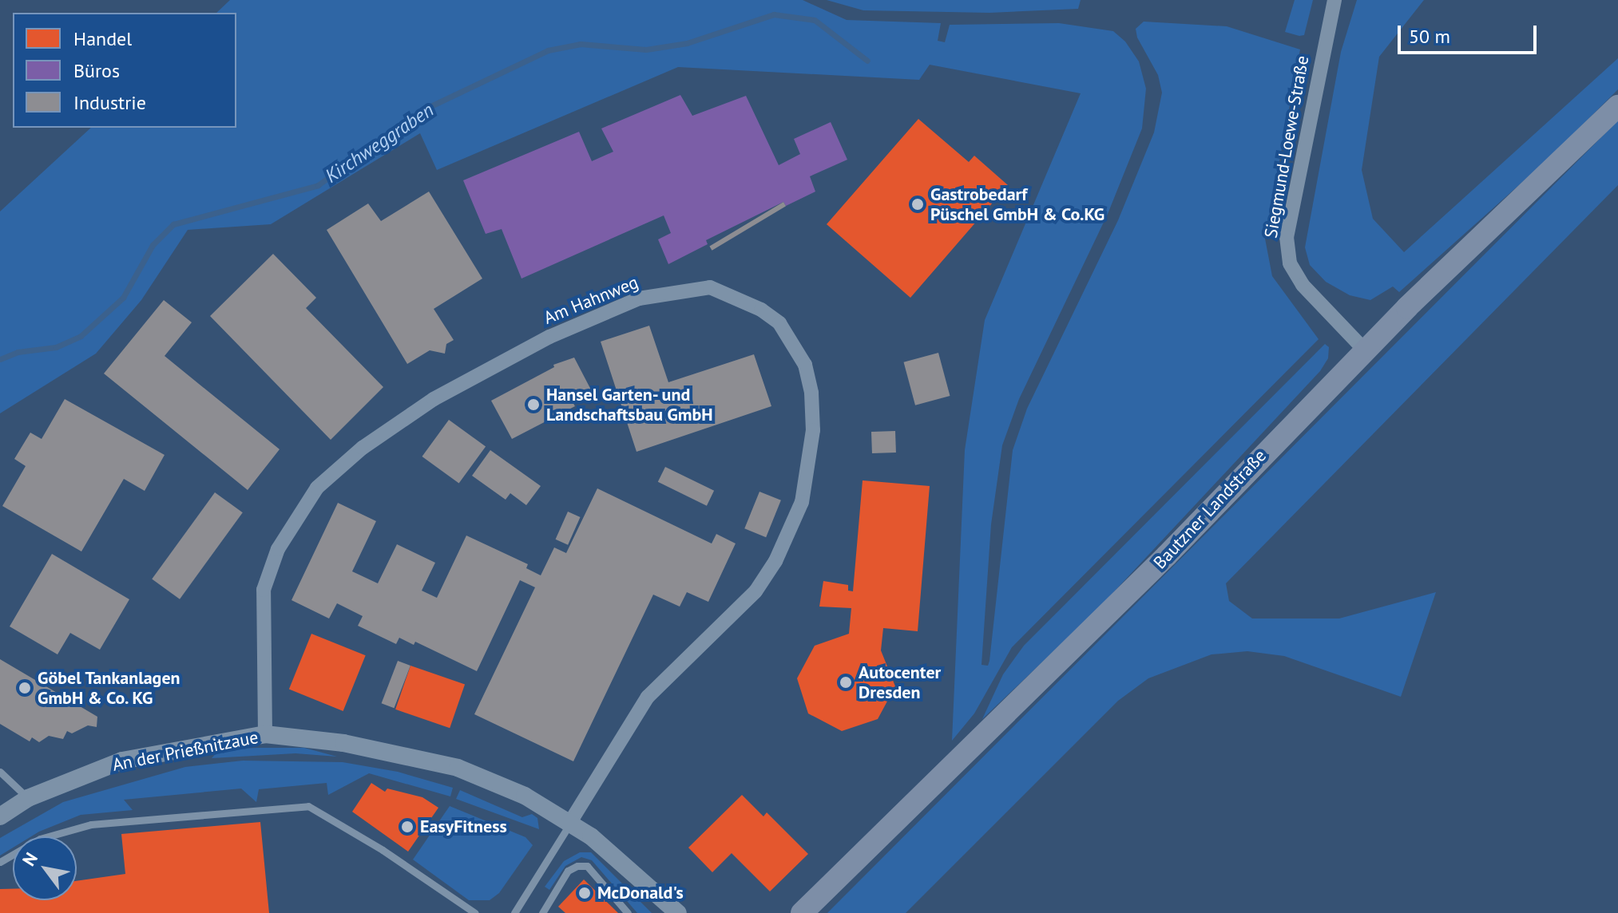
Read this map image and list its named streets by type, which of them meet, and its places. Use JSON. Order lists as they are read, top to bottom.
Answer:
{
  "streets": {
    "main road": ["Bautzner Landstraße"],
    "street": ["Siegmund-Loewe-Straße", "Am Hahnweg", "An der Prießnitzaue"]
  },
  "crossings": [
    ["Siegmund-Loewe-Straße", "Bautzner Landstraße"],
    ["Am Hahnweg", "An der Prießnitzaue"]
  ],
  "water": ["Kirchweggraben"],
  "places": [
    "Gastrobedarf Püschel GmbH & Co.KG",
    "Hansel Garten- und Landschaftsbau GmbH",
    "Autocenter Dresden",
    "Göbel Tankanlagen GmbH & Co. KG",
    "EasyFitness",
    "McDonald's"
  ],
  "legend": ["Handel", "Büros", "Industrie"],
  "scale_bar": "50 m",
  "north": "top left"
}
